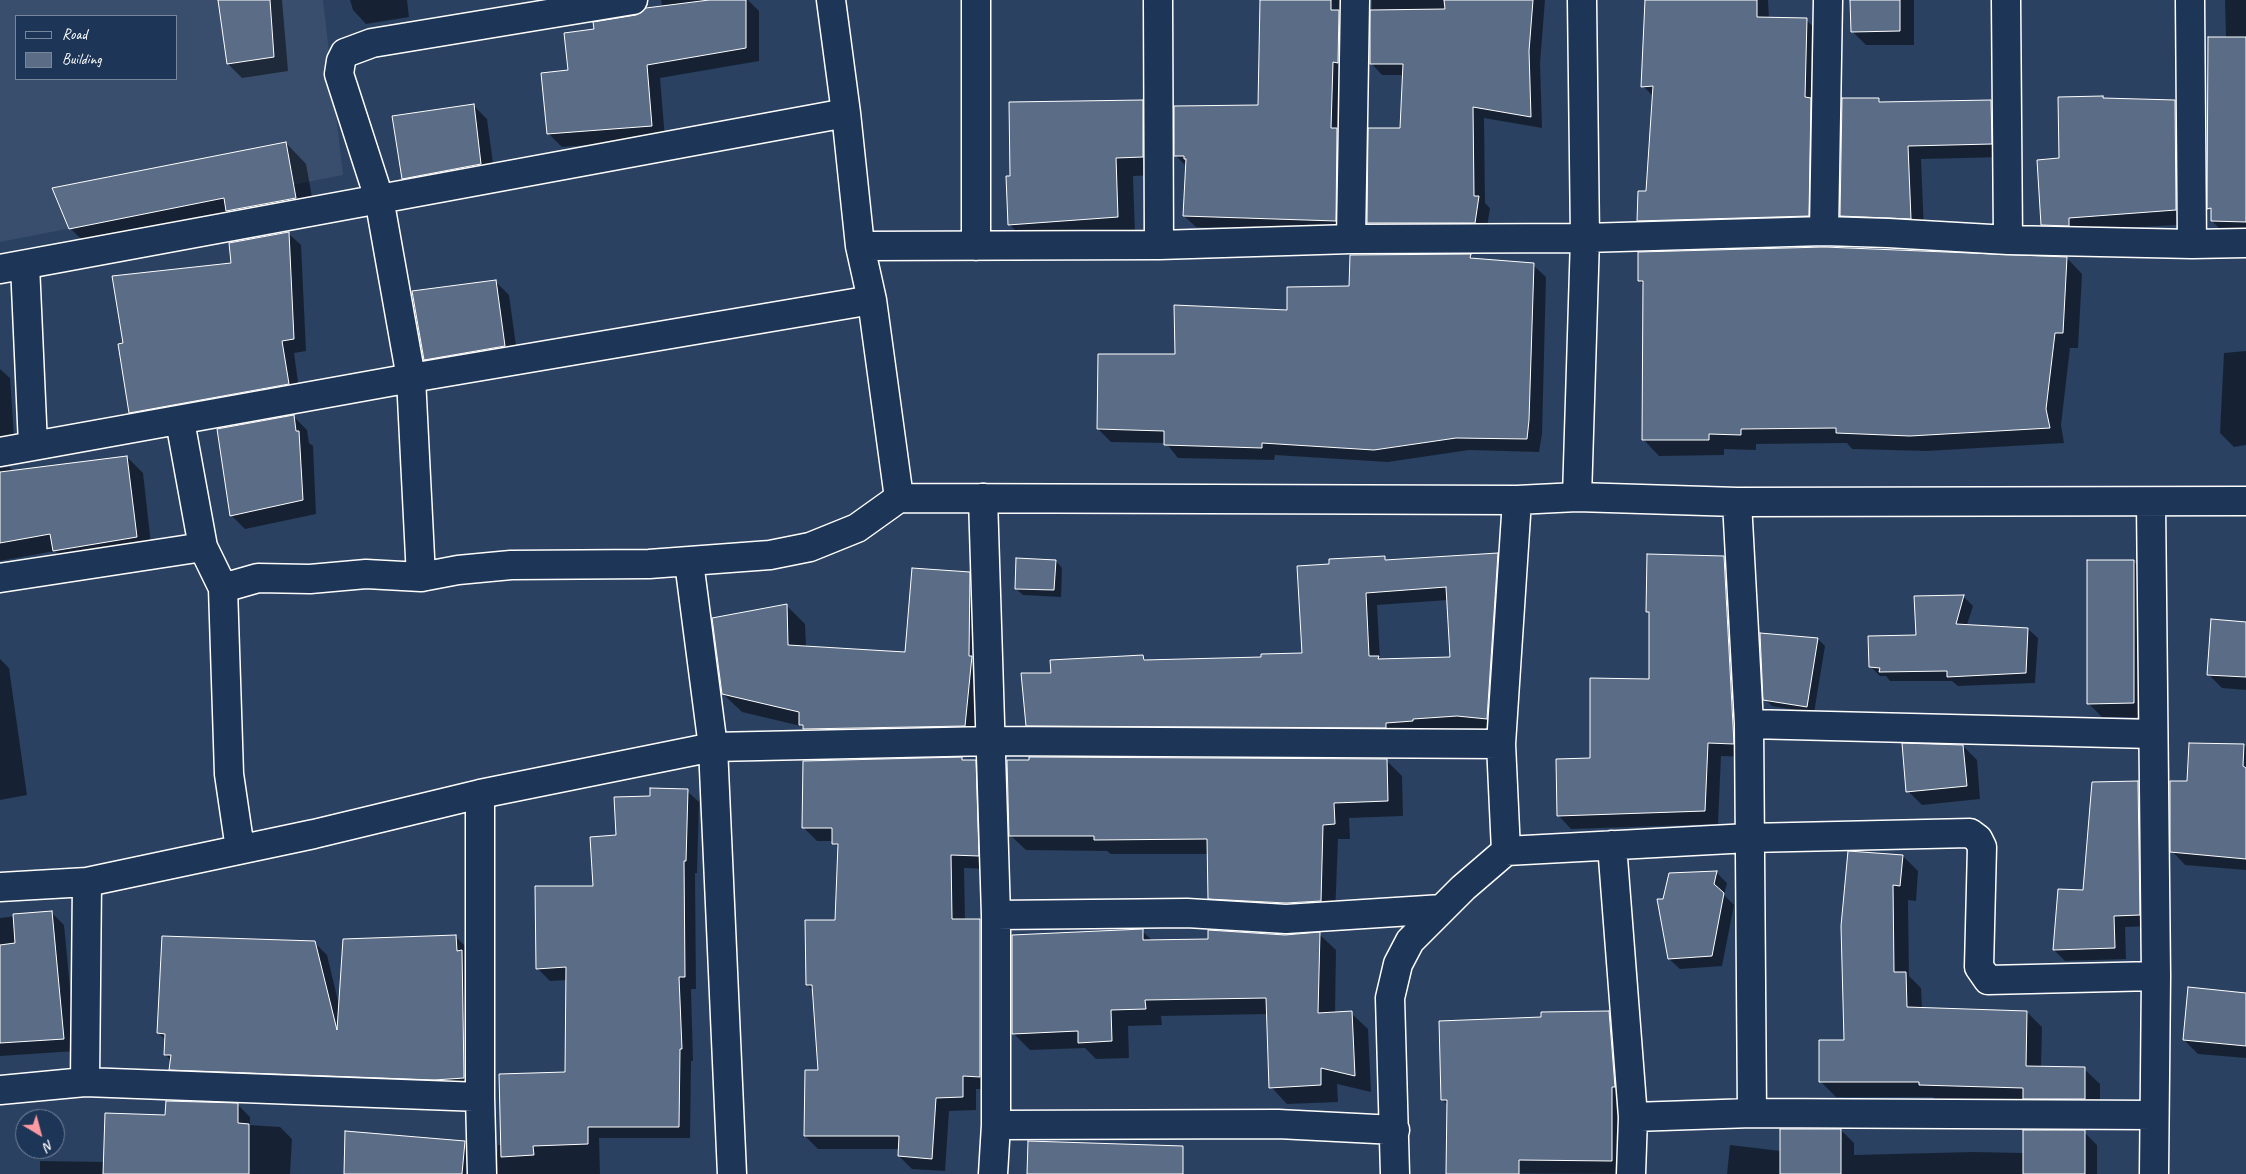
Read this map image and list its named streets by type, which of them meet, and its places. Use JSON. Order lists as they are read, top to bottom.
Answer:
{
  "legend": ["Road", "Building"],
  "north": "bottom right"
}
